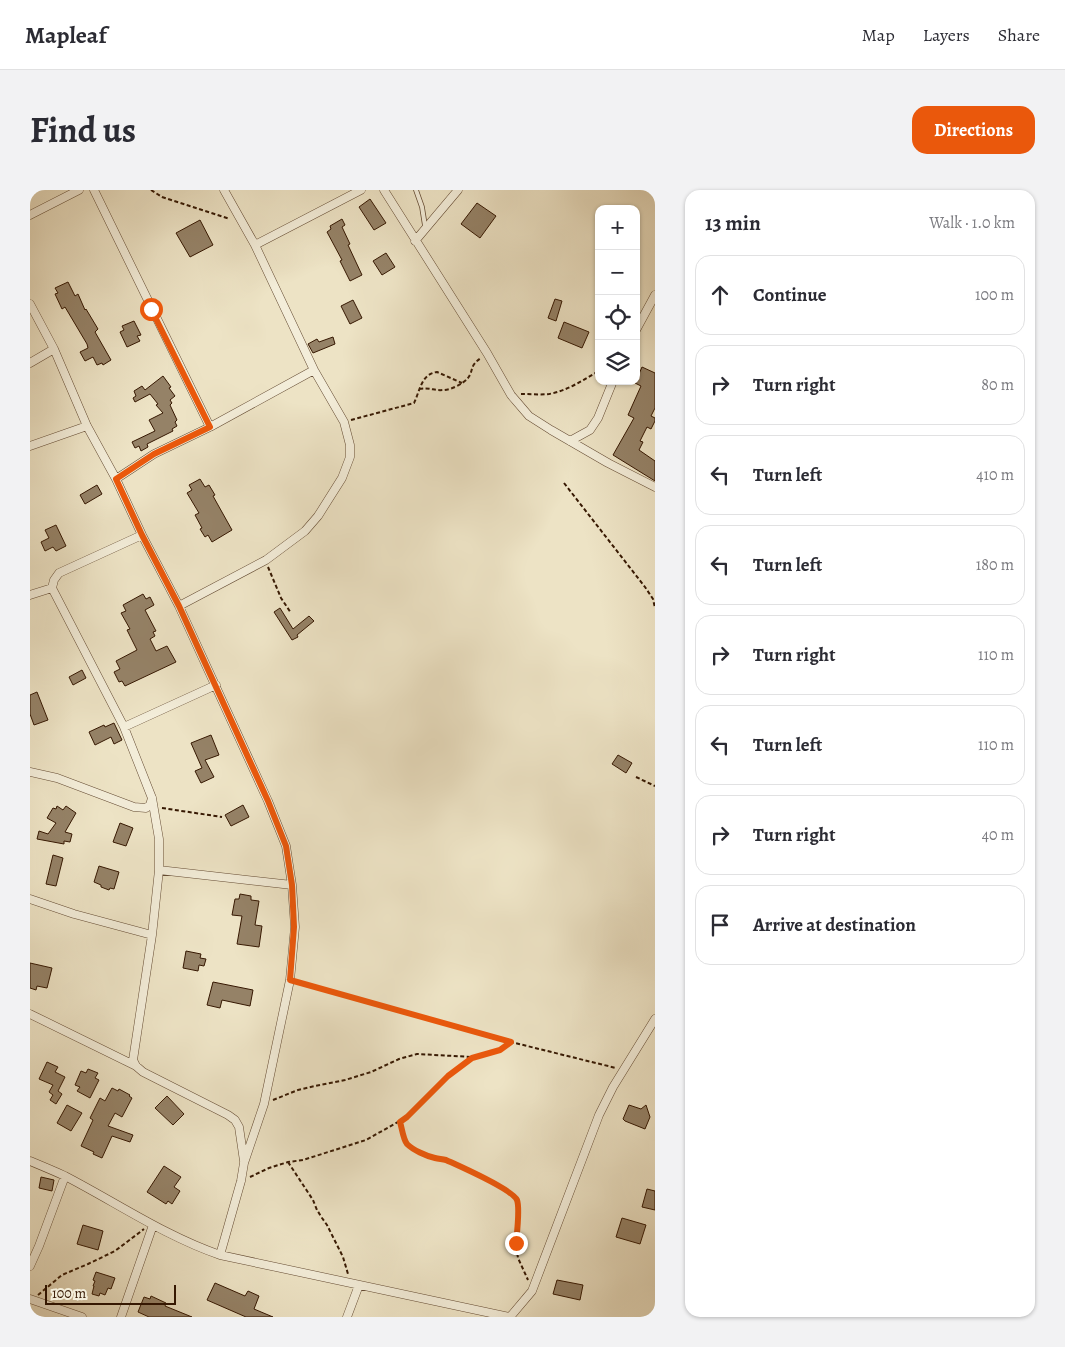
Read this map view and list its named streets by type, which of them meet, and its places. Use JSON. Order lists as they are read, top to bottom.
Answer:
{
  "scale_bar": "100 m",
  "page": {
    "header": "Mapleaf",
    "nav": ["Map", "Layers", "Share"],
    "title": "Find us",
    "buttons": "Directions",
    "heading": ["13 min", "Walk · 1.0 km"],
    "map_buttons": ["+", "−"],
    "list": [
      ["Continue", "100 m"],
      ["Turn right", "80 m"],
      ["Turn left", "410 m"],
      ["Turn left", "180 m"],
      ["Turn right", "110 m"],
      ["Turn left", "110 m"],
      ["Turn right", "40 m"],
      "Arrive at destination"
    ],
    "scale": "100 m"
  }
}
